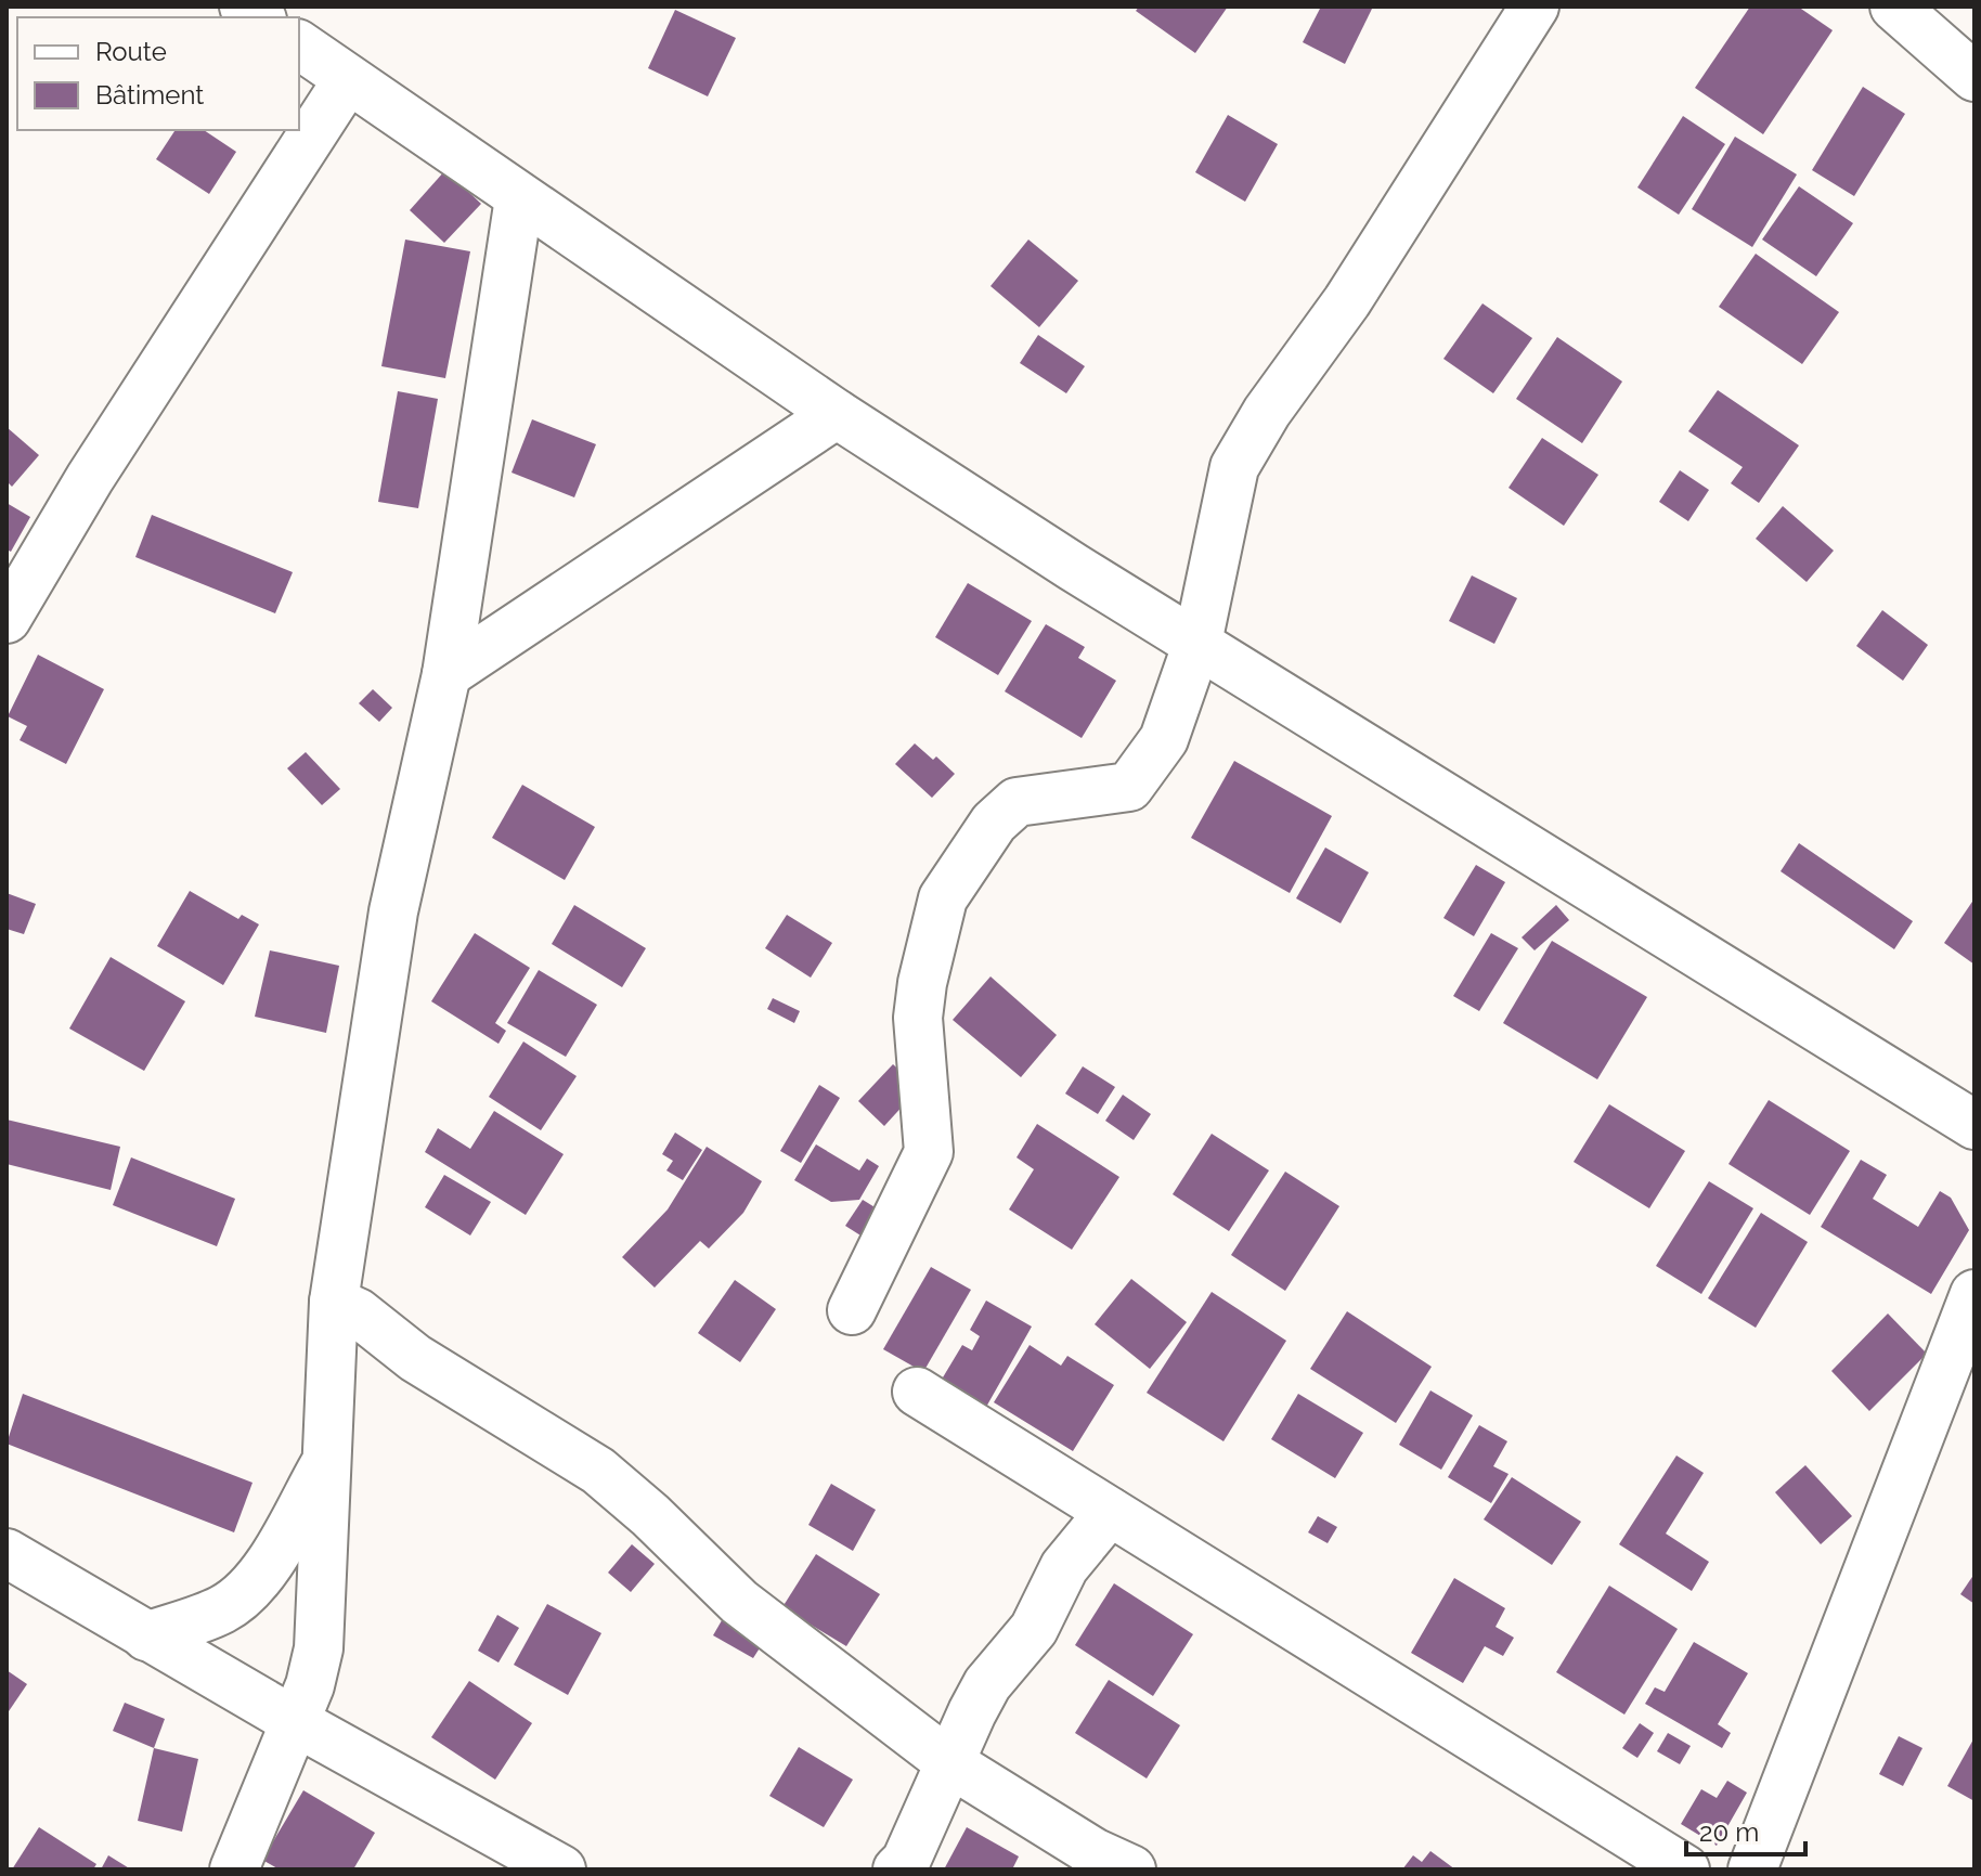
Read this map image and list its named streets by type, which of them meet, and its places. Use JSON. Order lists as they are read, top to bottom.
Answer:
{
  "legend": ["Route", "Bâtiment"],
  "scale_bar": "20 m"
}
